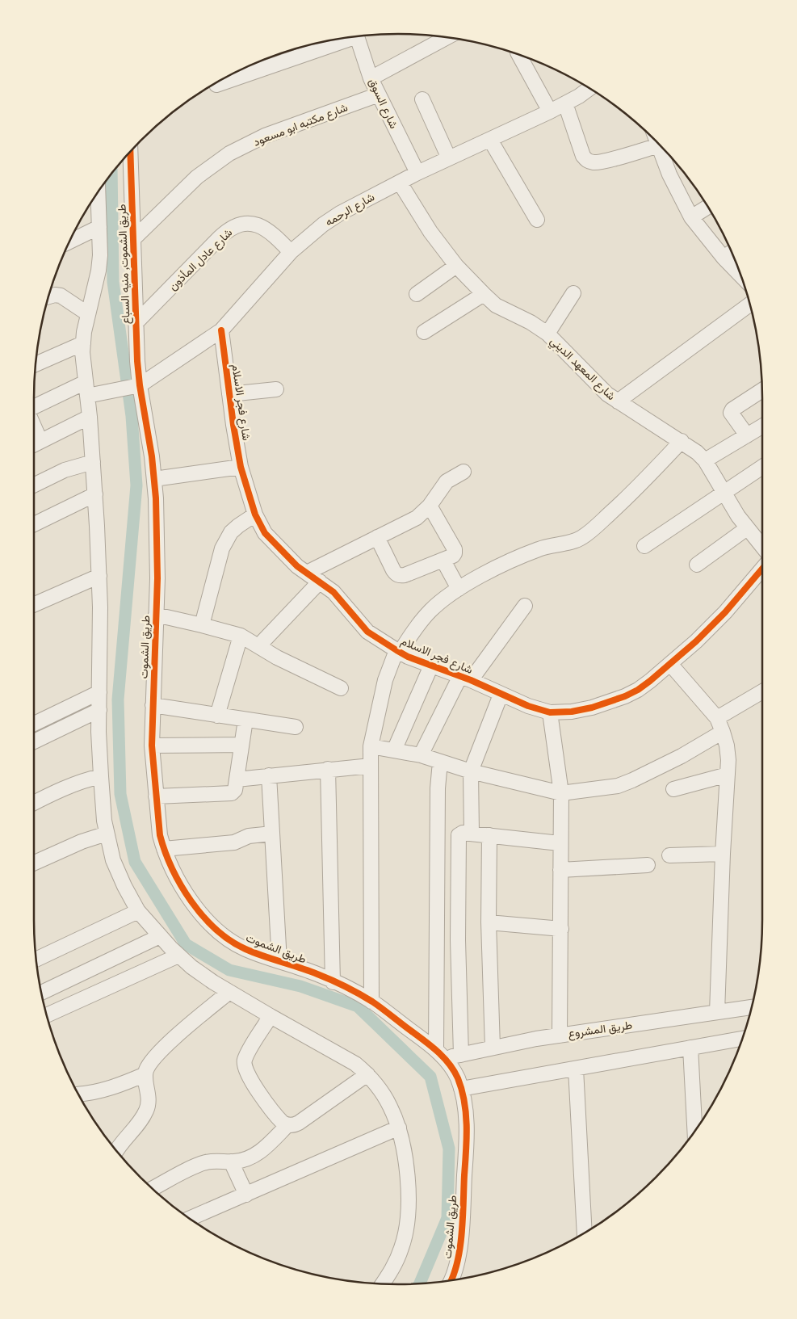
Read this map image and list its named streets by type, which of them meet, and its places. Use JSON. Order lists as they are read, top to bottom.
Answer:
{
  "streets": {
    "street": [
      "شارع السوق",
      "شارع مكتبه ابو مسعود",
      "شارع الرحمه",
      "شارع عادل المأذون",
      "طريق الشموت, منيه السباع",
      "شارع المعهد الديني",
      "شارع فجر الاسلام",
      "طريق الشموت",
      "طريق المشروع"
    ]
  },
  "crossings": [
    ["شارع السوق", "شارع مكتبه ابو مسعود"],
    ["شارع السوق", "شارع الرحمه"],
    ["شارع مكتبه ابو مسعود", "طريق الشموت, منيه السباع"],
    ["شارع الرحمه", "شارع عادل المأذون"],
    ["شارع الرحمه", "طريق الشموت, منيه السباع"],
    ["شارع الرحمه", "شارع المعهد الديني"],
    ["شارع الرحمه", "شارع فجر الاسلام"],
    ["شارع الرحمه", "طريق الشموت"],
    ["شارع عادل المأذون", "طريق الشموت, منيه السباع"],
    ["طريق الشموت, منيه السباع", "طريق الشموت"],
    ["طريق الشموت", "طريق المشروع"]
  ]
}
